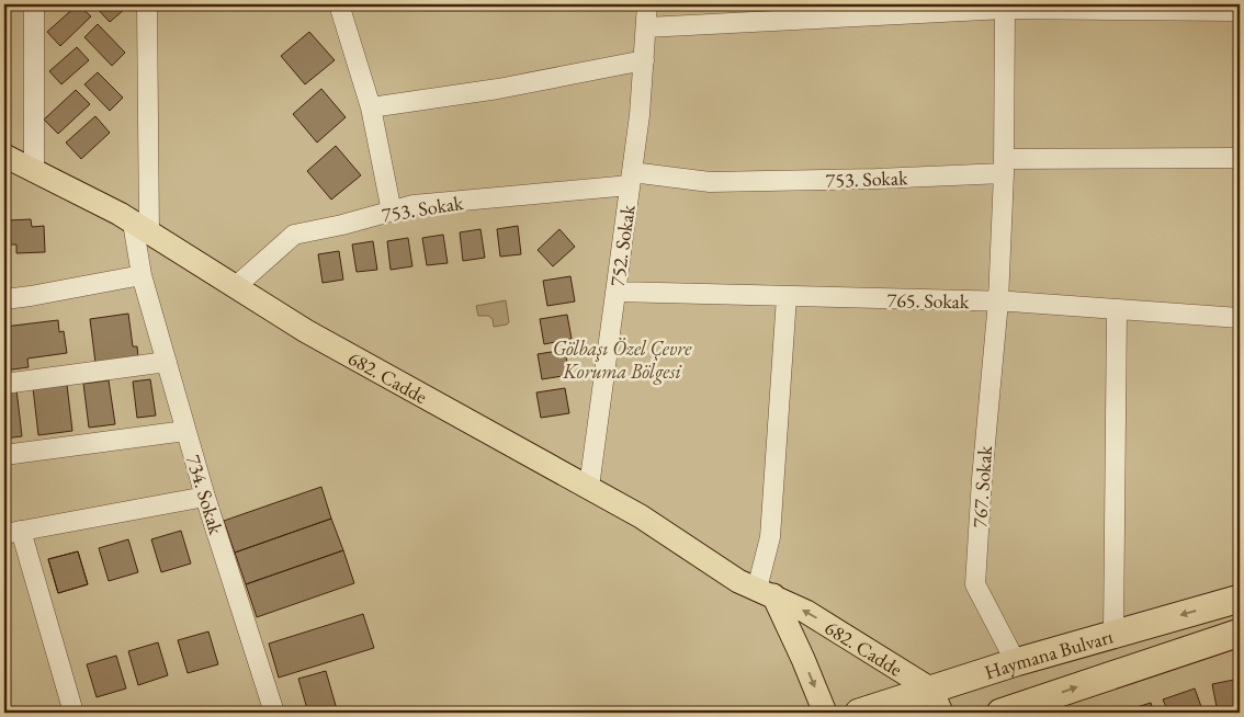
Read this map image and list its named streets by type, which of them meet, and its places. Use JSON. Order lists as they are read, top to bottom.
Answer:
{
  "streets": {
    "highway": ["Haymana Bulvarı"],
    "main road": ["682. Cadde"],
    "street": [
      "753. Sokak",
      "752. Sokak",
      "765. Sokak",
      "767. Sokak",
      "734. Sokak"
    ]
  },
  "crossings": [
    ["753. Sokak", "752. Sokak"],
    ["753. Sokak", "682. Cadde"],
    ["753. Sokak", "767. Sokak"],
    ["752. Sokak", "765. Sokak"],
    ["752. Sokak", "682. Cadde"],
    ["765. Sokak", "767. Sokak"],
    ["682. Cadde", "734. Sokak"],
    ["682. Cadde", "Haymana Bulvarı"],
    ["767. Sokak", "Haymana Bulvarı"]
  ],
  "parks": ["Gölbaşı Özel Çevre Koruma Bölgesi"]
}
